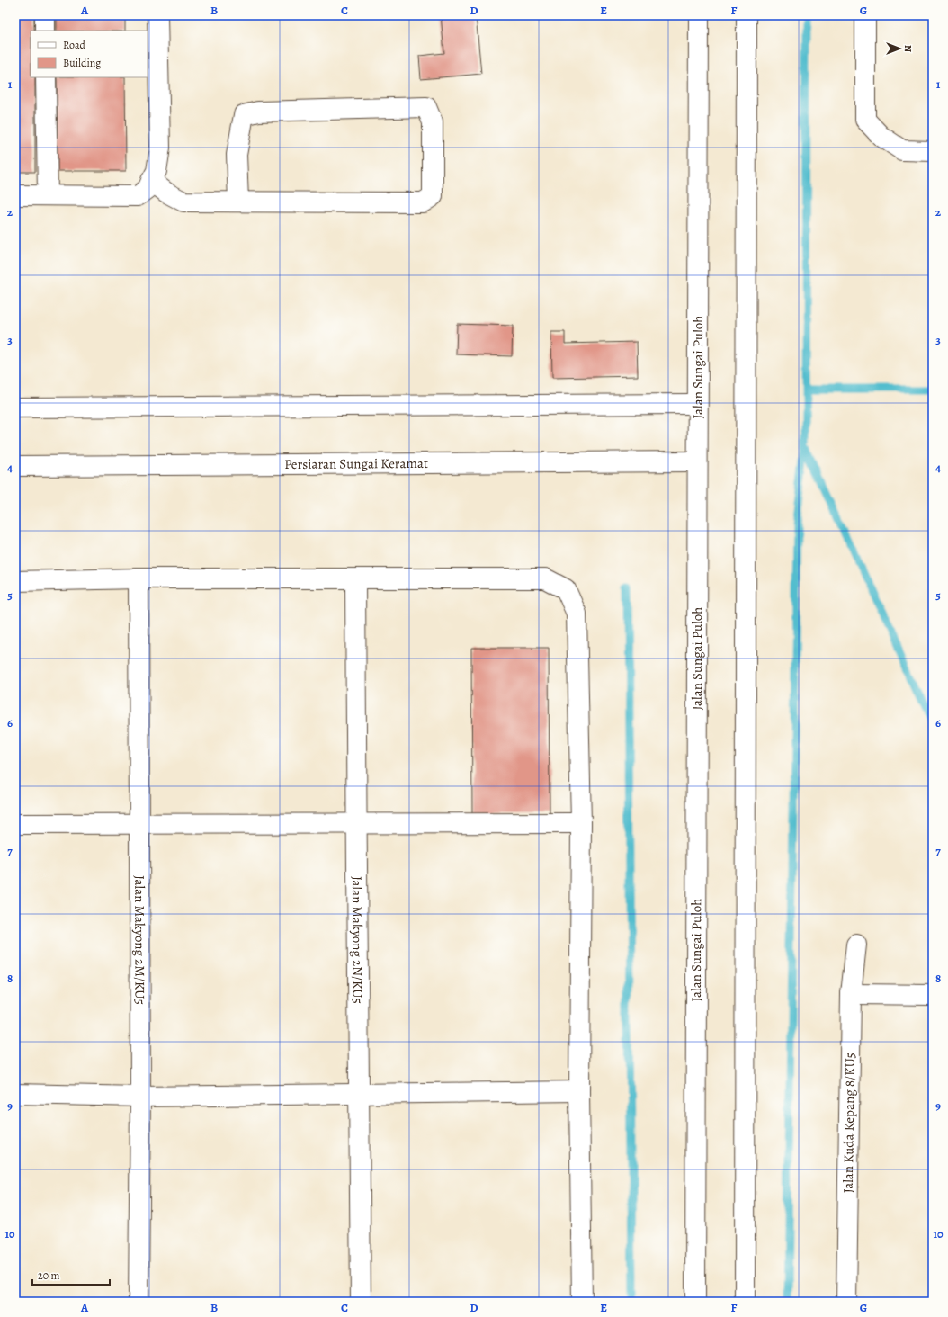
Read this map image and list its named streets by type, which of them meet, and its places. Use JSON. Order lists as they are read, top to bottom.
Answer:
{
  "streets": {
    "street": [
      "Jalan Sungai Puloh",
      "Persiaran Sungai Keramat",
      "Jalan Makyong 2M/KU5",
      "Jalan Makyong 2N/KU5",
      "Jalan Kuda Kepang 8/KU5"
    ]
  },
  "crossings": [
    ["Jalan Sungai Puloh", "Persiaran Sungai Keramat"]
  ],
  "legend": ["Road", "Building"],
  "scale_bar": "20 m",
  "north": "right",
  "grid": {
    "columns": [
      "A",
      "B",
      "C",
      "D",
      "E",
      "F",
      "G"
    ],
    "rows": [
      "1",
      "2",
      "3",
      "4",
      "5",
      "6",
      "7",
      "8",
      "9",
      "10"
    ]
  }
}
